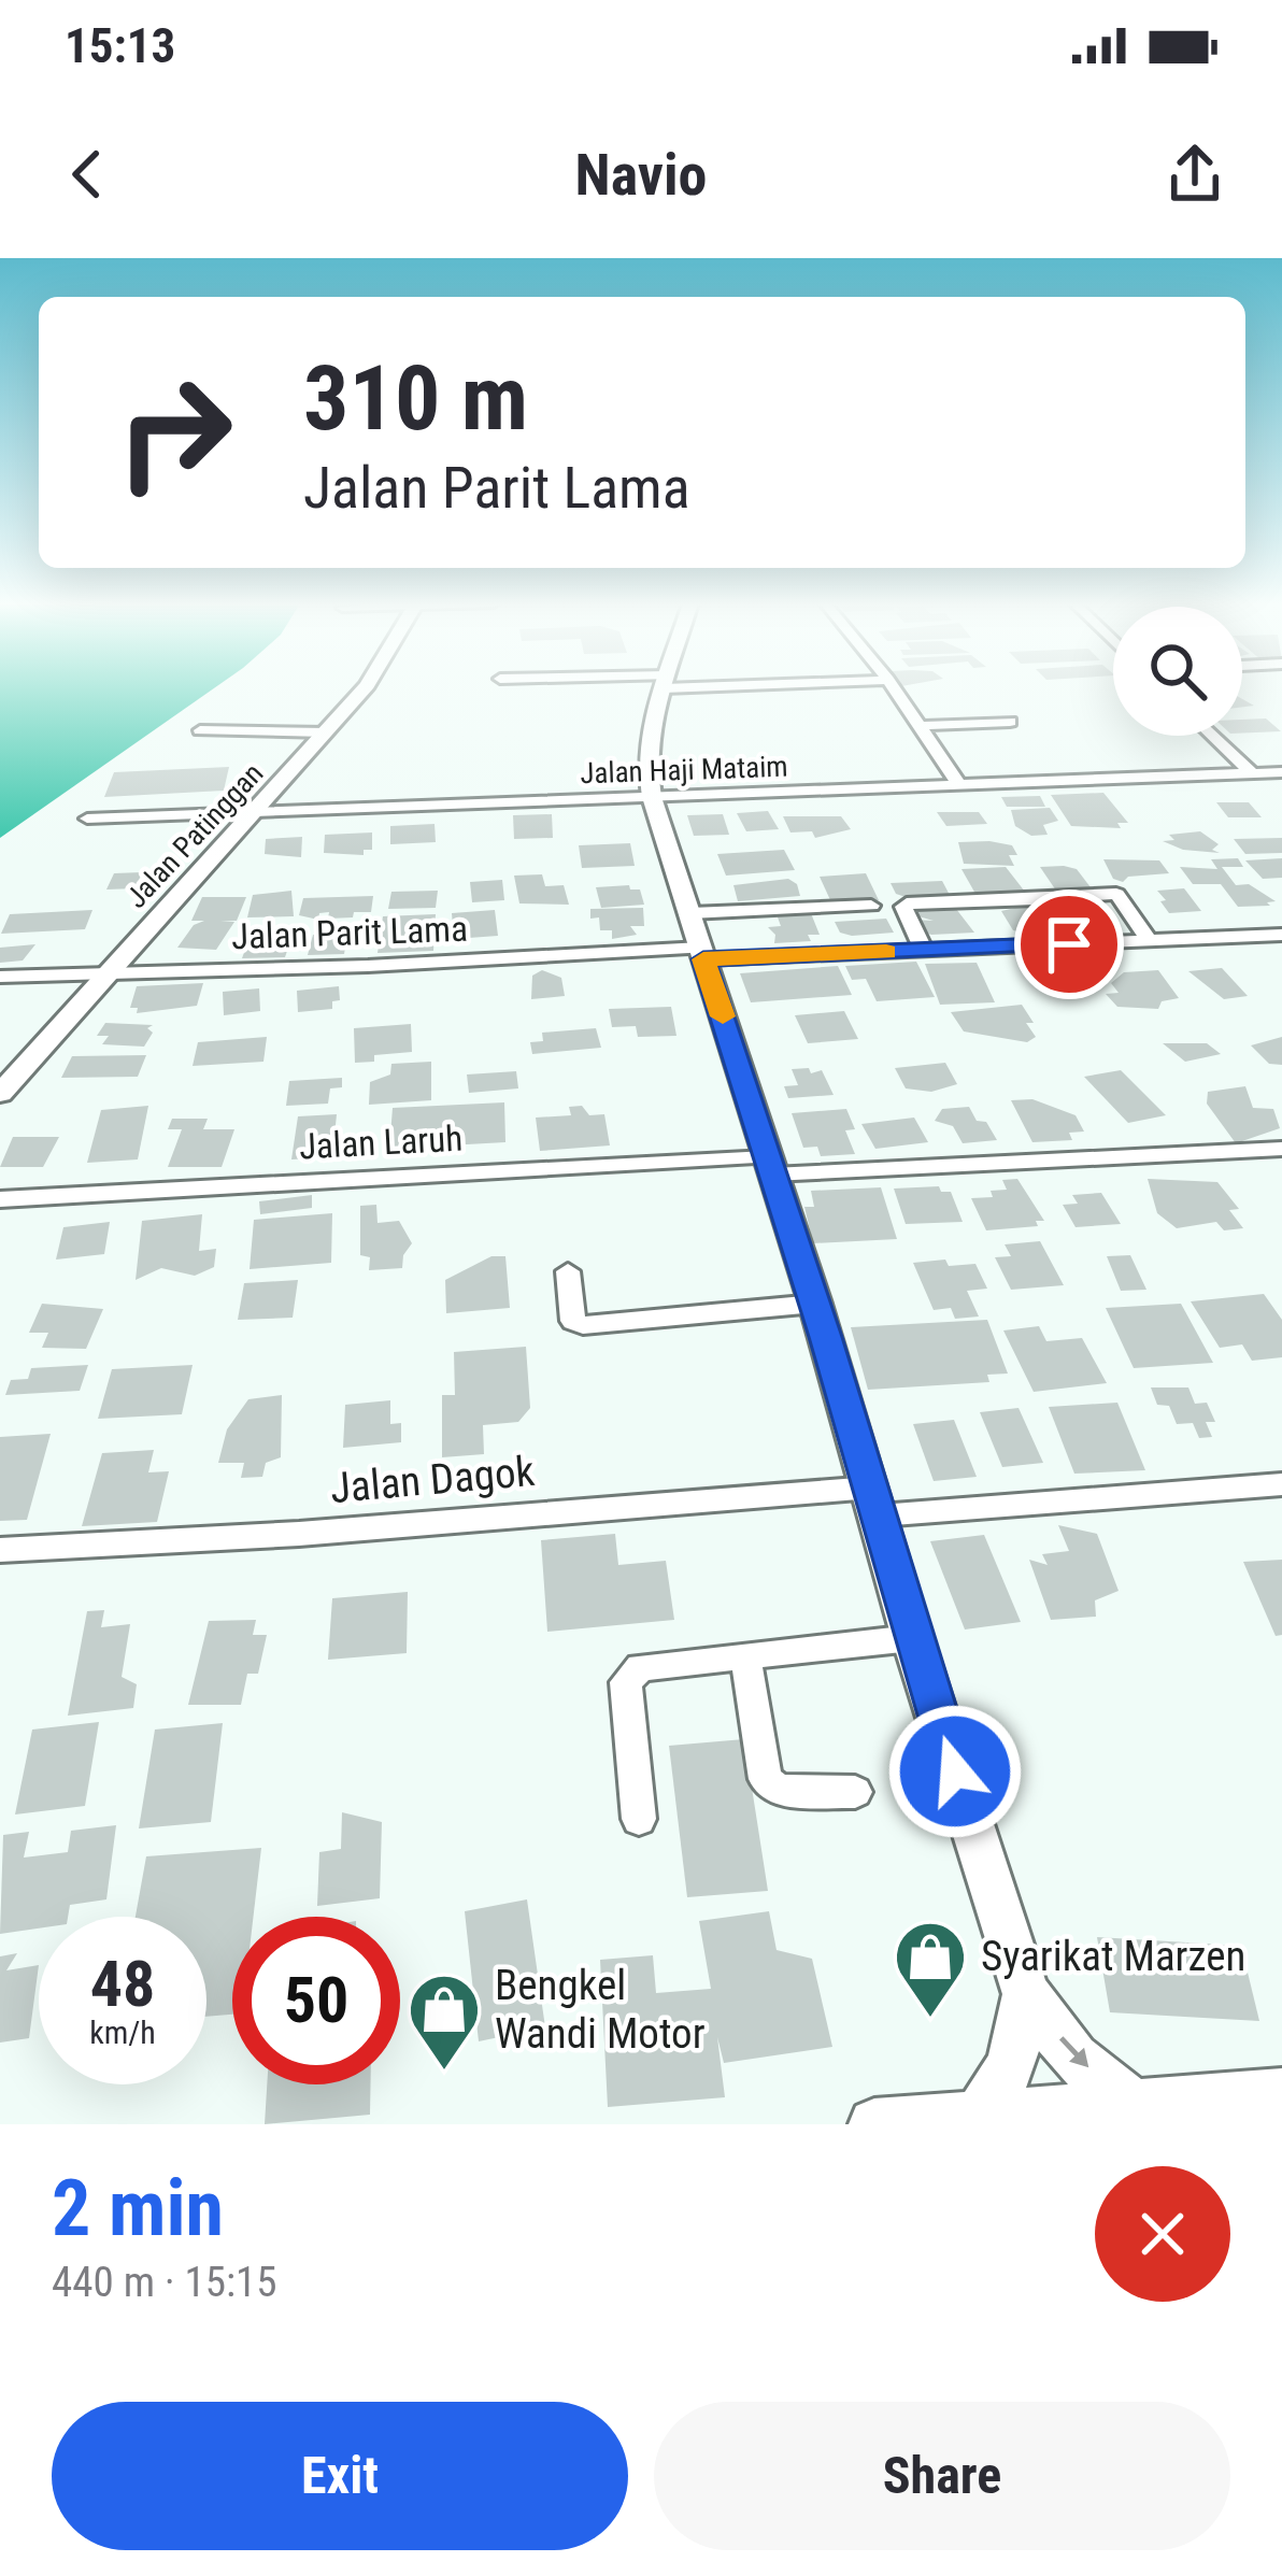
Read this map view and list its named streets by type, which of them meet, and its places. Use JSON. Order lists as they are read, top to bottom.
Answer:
{
  "streets": {
    "main road": ["Jalan Patinggan"],
    "street": [
      "Jalan Haji Mataim",
      "Jalan Parit Lama",
      "Jalan Laruh",
      "Jalan Dagok"
    ]
  },
  "crossings": [
    ["Jalan Haji Mataim", "Jalan Patinggan"],
    ["Jalan Patinggan", "Jalan Parit Lama"]
  ],
  "places": {
    "shop": ["Syarikat Marzen", "Bengkel Wandi Motor"]
  },
  "page": {
    "status": "15:13",
    "header": "Navio",
    "turn": ["310 m", "Jalan Parit Lama"],
    "speed": "48 km/h",
    "limit": "50",
    "heading": ["2 min", "440 m · 15:15"],
    "buttons": ["Exit", "Share"]
  }
}
